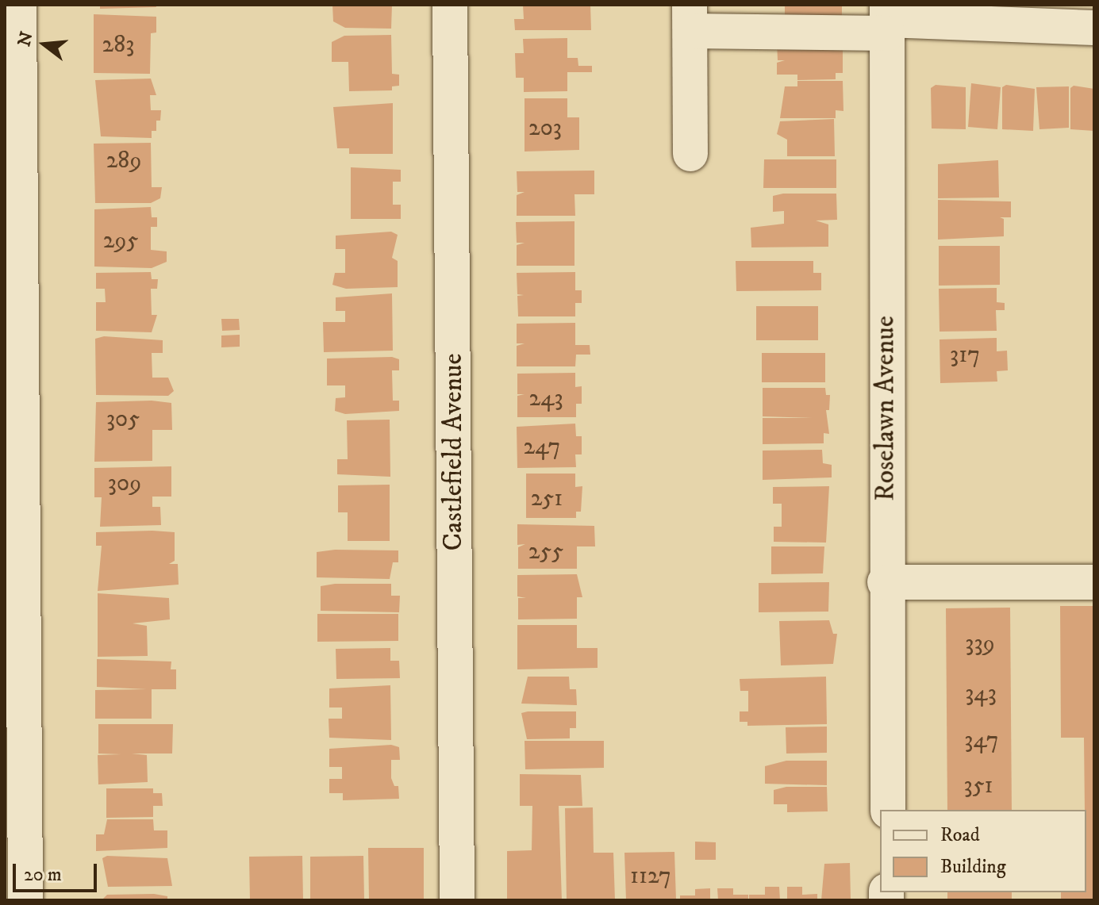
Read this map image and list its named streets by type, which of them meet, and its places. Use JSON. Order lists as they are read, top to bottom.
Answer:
{
  "streets": {
    "street": ["Roselawn Avenue", "Castlefield Avenue"]
  },
  "house_numbers": [
    "283",
    "203",
    "289",
    "295",
    "317",
    "243",
    "305",
    "247",
    "309",
    "251",
    "255",
    "339",
    "343",
    "347",
    "351",
    "1127"
  ],
  "legend": ["Road", "Building"],
  "scale_bar": "20 m",
  "north": "left"
}
